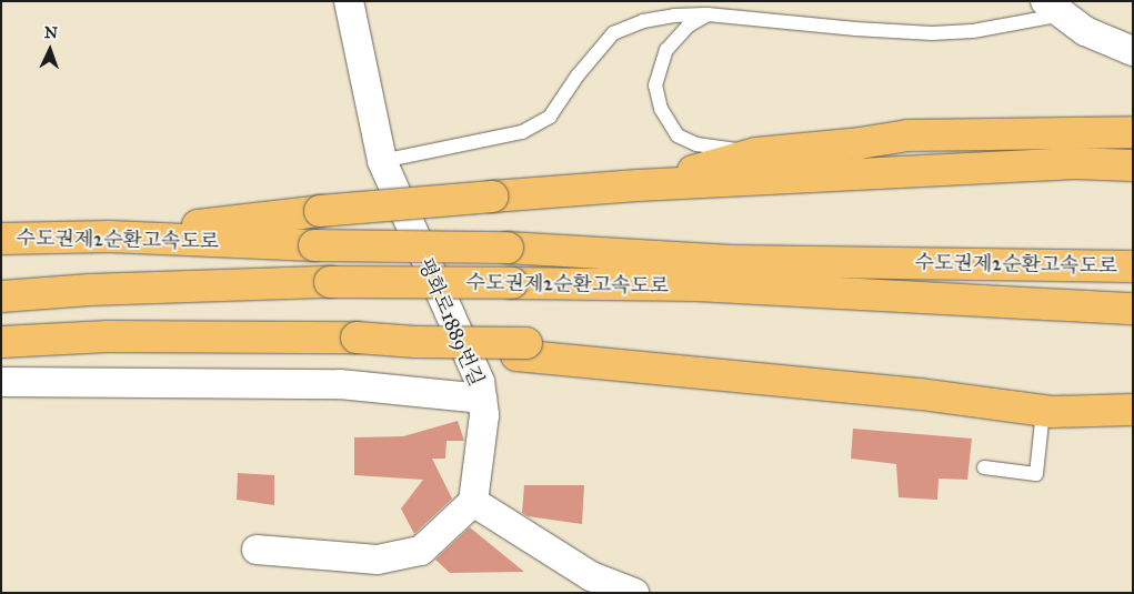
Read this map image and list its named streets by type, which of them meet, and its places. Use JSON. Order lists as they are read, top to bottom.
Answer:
{
  "streets": {
    "highway": ["수도권제2순환고속도로"],
    "street": ["평화로1889번길"]
  },
  "north": "top"
}
